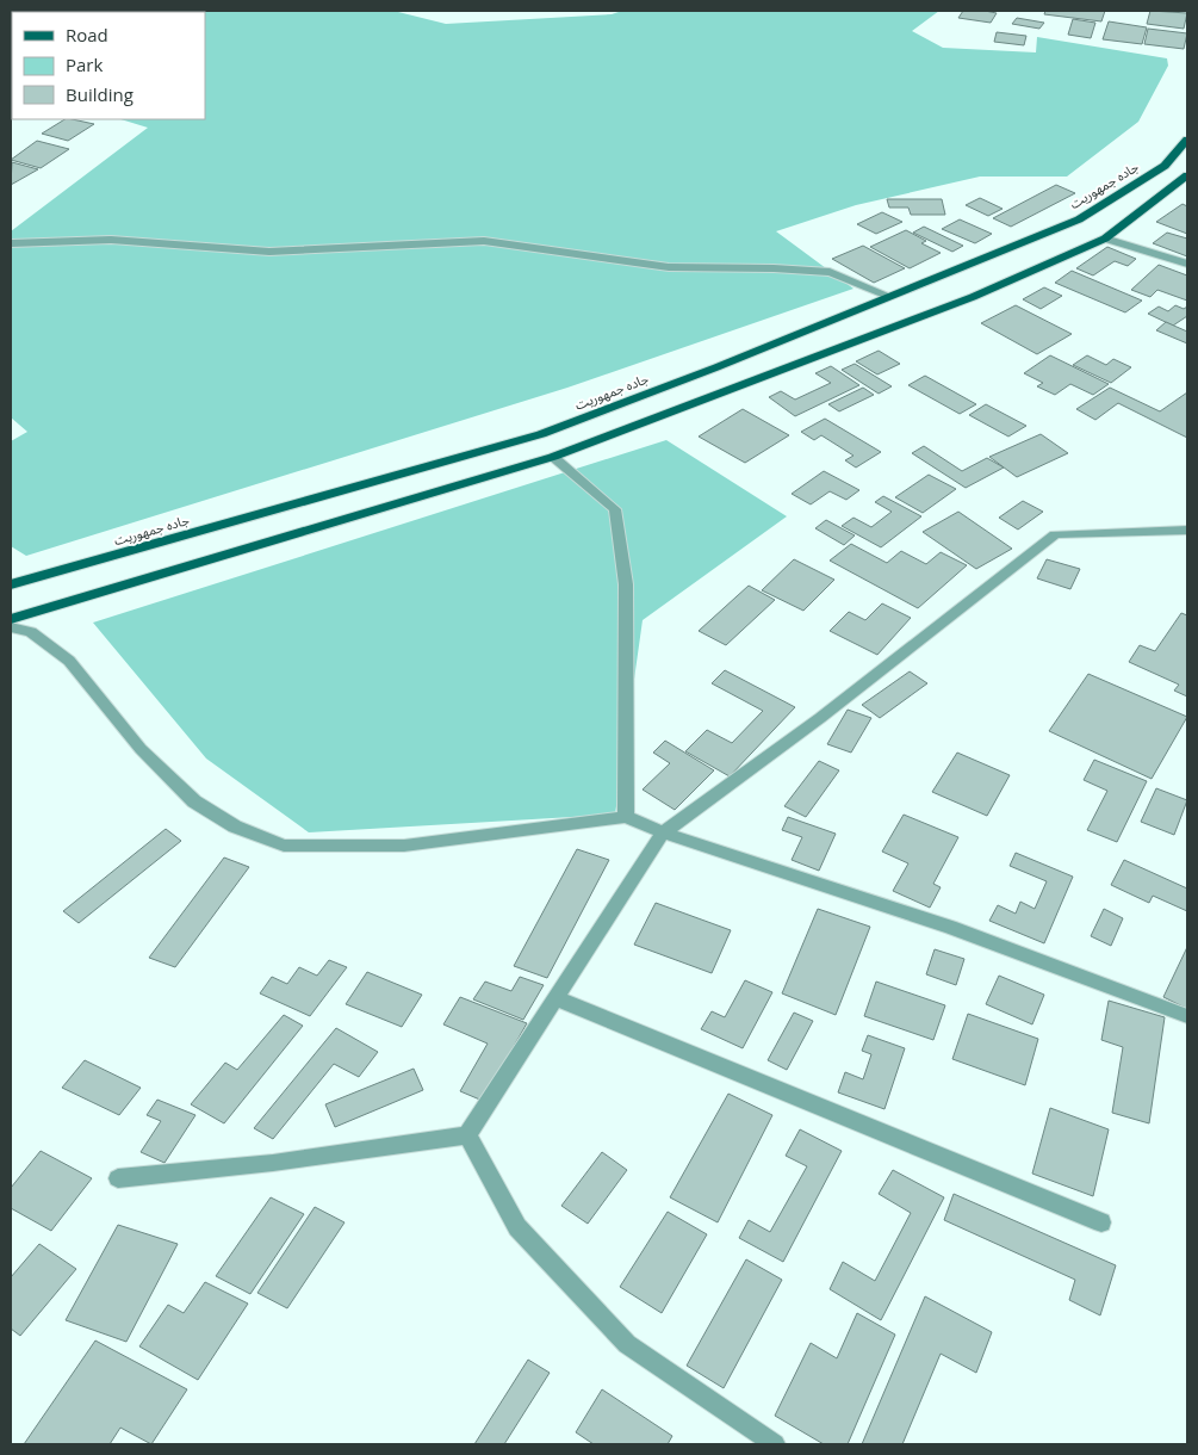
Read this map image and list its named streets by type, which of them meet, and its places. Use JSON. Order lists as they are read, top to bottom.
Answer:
{
  "streets": {
    "main road": ["جاده جمهوریت"]
  },
  "legend": ["Road", "Park", "Building"]
}
